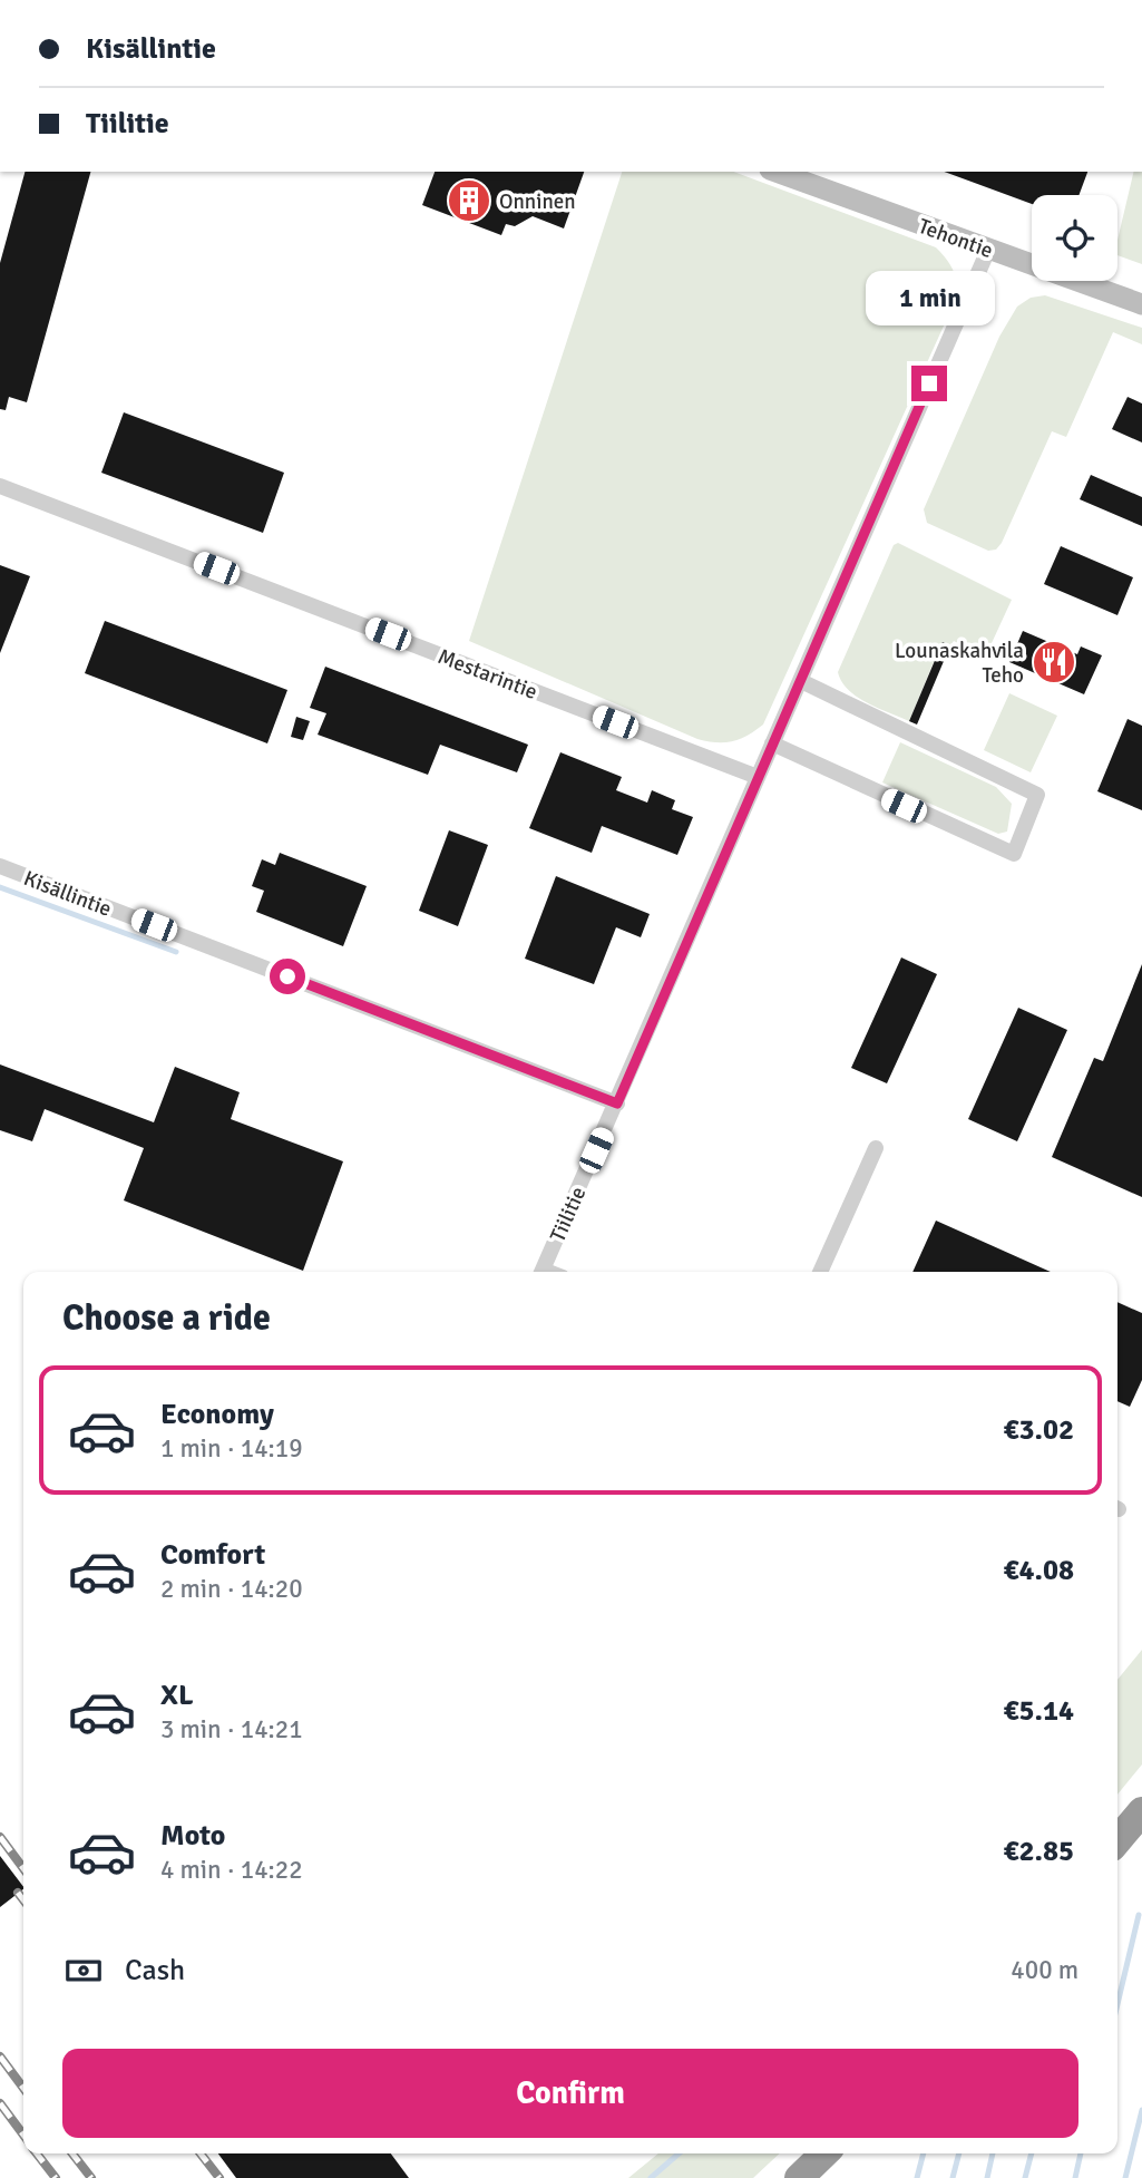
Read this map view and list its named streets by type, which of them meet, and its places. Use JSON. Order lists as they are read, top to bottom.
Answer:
{
  "streets": {
    "street": [
      "Tehontie",
      "Mestarintie",
      "Kisällintie",
      "Tiilitie"
    ]
  },
  "crossings": [
    ["Tehontie", "Tiilitie"],
    ["Mestarintie", "Tiilitie"],
    ["Kisällintie", "Tiilitie"]
  ],
  "places": {
    "building": ["Onninen"],
    "restaurant": ["Lounaskahvila Teho"]
  },
  "page": {
    "banner": ["Kisällintie", "Tiilitie"],
    "bubble": "1 min",
    "heading": "Choose a ride",
    "list": [
      {
        "name": "Economy",
        "note": "1 min · 14:19",
        "value": "€3.02"
      },
      {
        "name": "Comfort",
        "note": "2 min · 14:20",
        "value": "€4.08"
      },
      {
        "name": "XL",
        "note": "3 min · 14:21",
        "value": "€5.14"
      },
      {
        "name": "Moto",
        "note": "4 min · 14:22",
        "value": "€2.85"
      }
    ],
    "pay": ["Cash", "400 m"],
    "buttons": "Confirm"
  }
}
